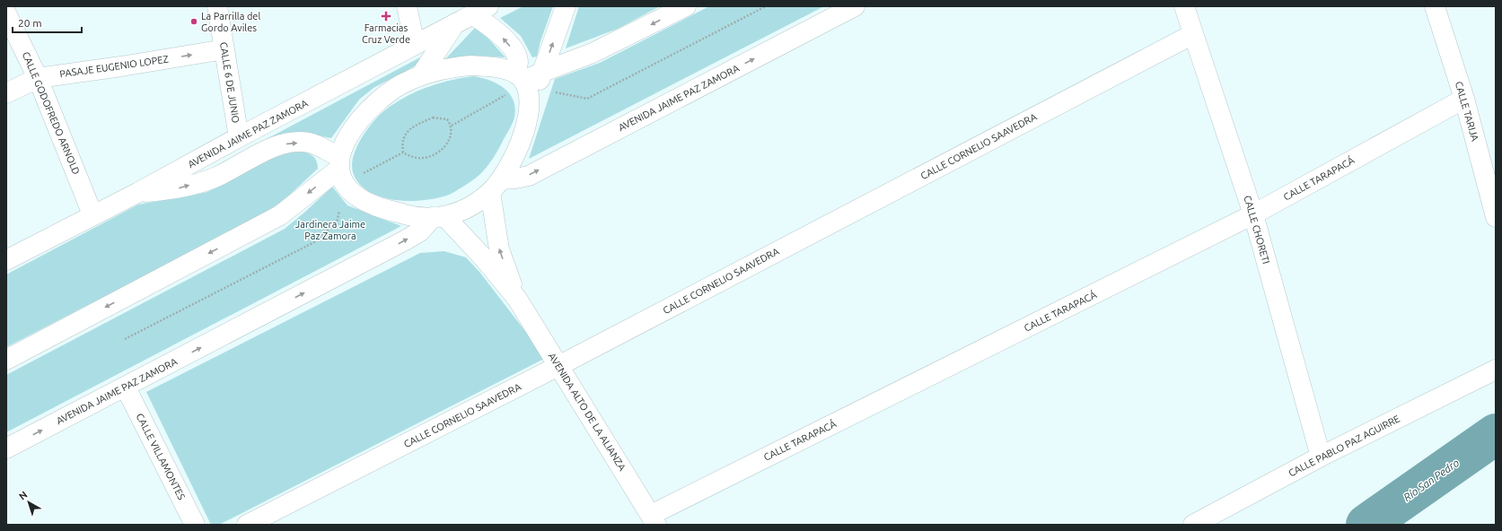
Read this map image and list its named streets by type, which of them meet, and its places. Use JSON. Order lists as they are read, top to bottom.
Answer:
{
  "streets": {
    "street": [
      "PASAJE EUGENIO LOPEZ",
      "CALLE 6 DE JUNIO",
      "AVENIDA JAIME PAZ ZAMORA",
      "CALLE TARIJA",
      "CALLE GODOFREDO ARNOLD",
      "CALLE CORNELIO SAAVEDRA",
      "CALLE TARAPACÁ",
      "CALLE CHORETI",
      "AVENIDA ALTO DE LA ALIANZA",
      "CALLE PABLO PAZ AGUIRRE",
      "CALLE VILLAMONTES"
    ]
  },
  "crossings": [
    ["PASAJE EUGENIO LOPEZ", "CALLE 6 DE JUNIO"],
    ["PASAJE EUGENIO LOPEZ", "CALLE GODOFREDO ARNOLD"],
    ["CALLE 6 DE JUNIO", "AVENIDA JAIME PAZ ZAMORA"],
    ["AVENIDA JAIME PAZ ZAMORA", "CALLE GODOFREDO ARNOLD"],
    ["AVENIDA JAIME PAZ ZAMORA", "AVENIDA ALTO DE LA ALIANZA"],
    ["AVENIDA JAIME PAZ ZAMORA", "CALLE VILLAMONTES"],
    ["CALLE TARIJA", "CALLE TARAPACÁ"],
    ["CALLE CORNELIO SAAVEDRA", "CALLE CHORETI"],
    ["CALLE CORNELIO SAAVEDRA", "AVENIDA ALTO DE LA ALIANZA"],
    ["CALLE TARAPACÁ", "CALLE CHORETI"],
    ["CALLE TARAPACÁ", "AVENIDA ALTO DE LA ALIANZA"],
    ["CALLE CHORETI", "CALLE PABLO PAZ AGUIRRE"]
  ],
  "water": ["Río San Pedro"],
  "parks": ["Jardinera Jaime Paz Zamora"],
  "places": {
    "health": ["Farmacias Cruz Verde"],
    "other": ["La Parrilla del Gordo Aviles"]
  },
  "scale_bar": "20 m",
  "north": "top left"
}
